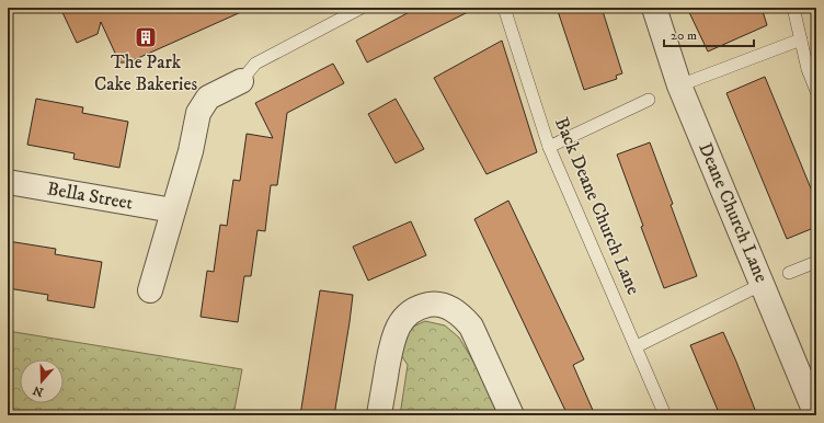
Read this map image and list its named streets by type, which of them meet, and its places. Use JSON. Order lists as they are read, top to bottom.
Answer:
{
  "streets": {
    "street": ["Bella Street", "Deane Church Lane"],
    "lane": ["Back Deane Church Lane"]
  },
  "places": {
    "building": ["The Park Cake Bakeries"]
  },
  "scale_bar": "20 m",
  "north": "bottom"
}
